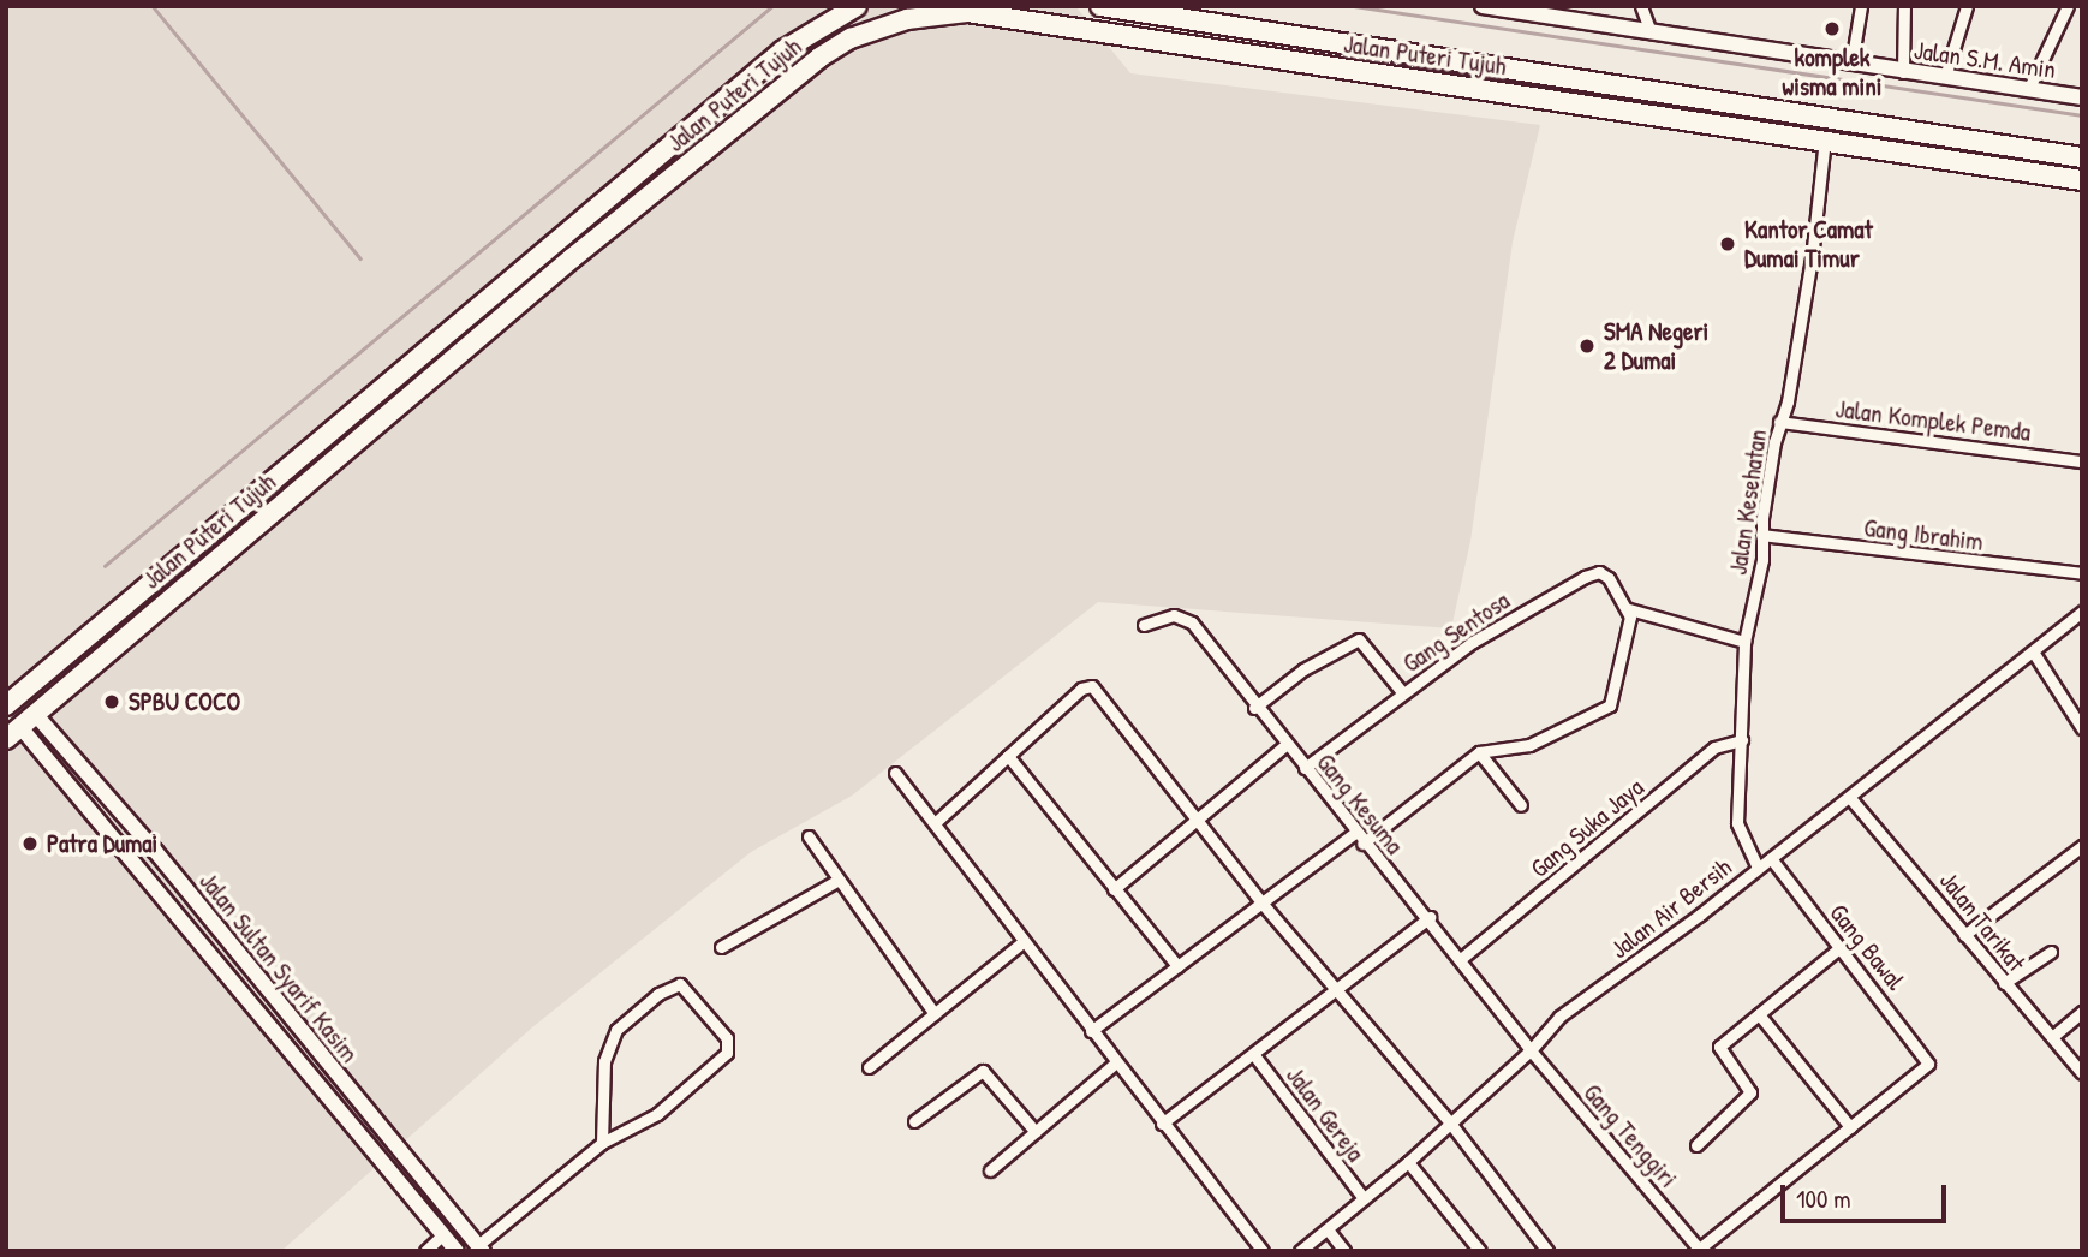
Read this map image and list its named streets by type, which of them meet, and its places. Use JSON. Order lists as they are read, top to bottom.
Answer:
{
  "streets": {
    "highway": ["Jalan Puteri Tujuh"],
    "street": [
      "Jalan S.M. Amin",
      "Jalan Komplek Pemda",
      "Jalan Kesehatan",
      "Gang Ibrahim",
      "Gang Sentosa",
      "Gang Kesuma",
      "Gang Suka Jaya",
      "Jalan Air Bersih",
      "Jalan Tarikat",
      "Gang Bawal",
      "Jalan Sultan Syarif Kasim",
      "Jalan Gereja",
      "Gang Tenggiri"
    ]
  },
  "crossings": [
    ["Jalan Puteri Tujuh", "Jalan Kesehatan"],
    ["Jalan Puteri Tujuh", "Jalan Sultan Syarif Kasim"],
    ["Jalan Komplek Pemda", "Jalan Kesehatan"],
    ["Jalan Kesehatan", "Gang Ibrahim"],
    ["Jalan Kesehatan", "Gang Suka Jaya"],
    ["Jalan Kesehatan", "Jalan Air Bersih"],
    ["Gang Sentosa", "Gang Kesuma"],
    ["Gang Kesuma", "Gang Suka Jaya"],
    ["Gang Kesuma", "Jalan Air Bersih"],
    ["Gang Kesuma", "Gang Tenggiri"],
    ["Jalan Air Bersih", "Jalan Tarikat"],
    ["Jalan Air Bersih", "Gang Bawal"],
    ["Jalan Air Bersih", "Jalan Gereja"],
    ["Jalan Air Bersih", "Gang Tenggiri"]
  ],
  "places": [
    "komplek wisma mini",
    "Kantor Camat Dumai Timur",
    "SMA Negeri 2 Dumai",
    "SPBU COCO",
    "Patra Dumai"
  ],
  "scale_bar": "100 m"
}
